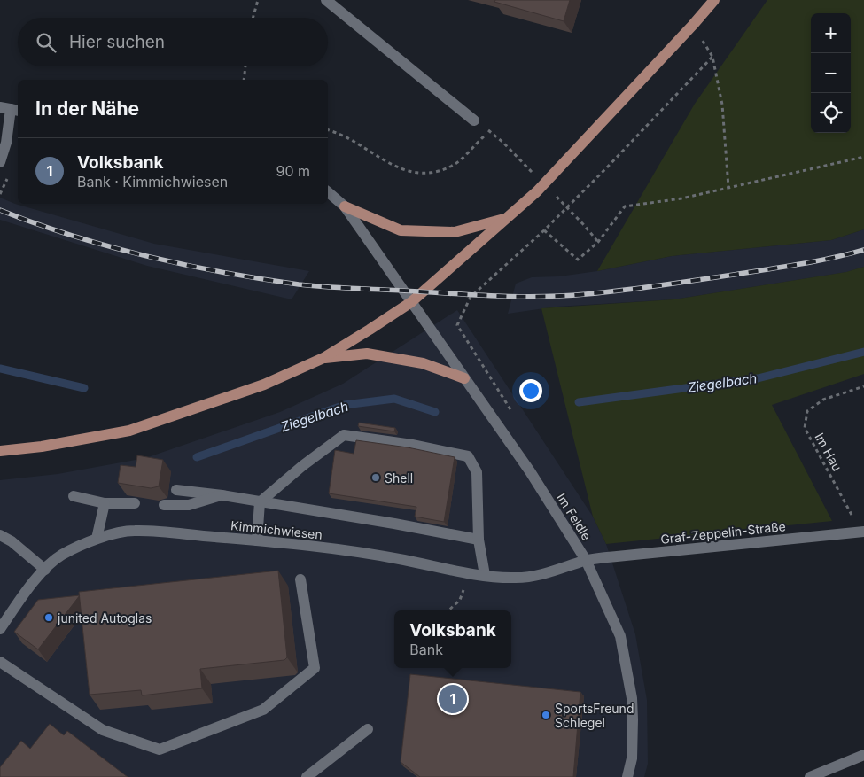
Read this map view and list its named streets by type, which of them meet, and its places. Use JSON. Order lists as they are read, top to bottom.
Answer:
{
  "streets": {
    "street": ["Im Feldle", "Kimmichwiesen", "Graf-Zeppelin-Straße"],
    "path": ["Im Hau"]
  },
  "crossings": [
    ["Im Hau", "Graf-Zeppelin-Straße"],
    ["Im Feldle", "Kimmichwiesen"],
    ["Im Feldle", "Graf-Zeppelin-Straße"],
    ["Kimmichwiesen", "Graf-Zeppelin-Straße"]
  ],
  "water": ["Ziegelbach"],
  "places": ["Shell", "junited Autoglas", "SportsFreund Schlegel"],
  "page": {
    "map_buttons": ["+", "−"],
    "search": "Hier suchen",
    "heading": "In der Nähe",
    "list": [
      {
        "mark": "1",
        "name": "Volksbank",
        "note": "Bank · Kimmichwiesen",
        "value": "90 m"
      }
    ],
    "popup": ["Volksbank", "Bank"],
    "pins": "1"
  }
}
